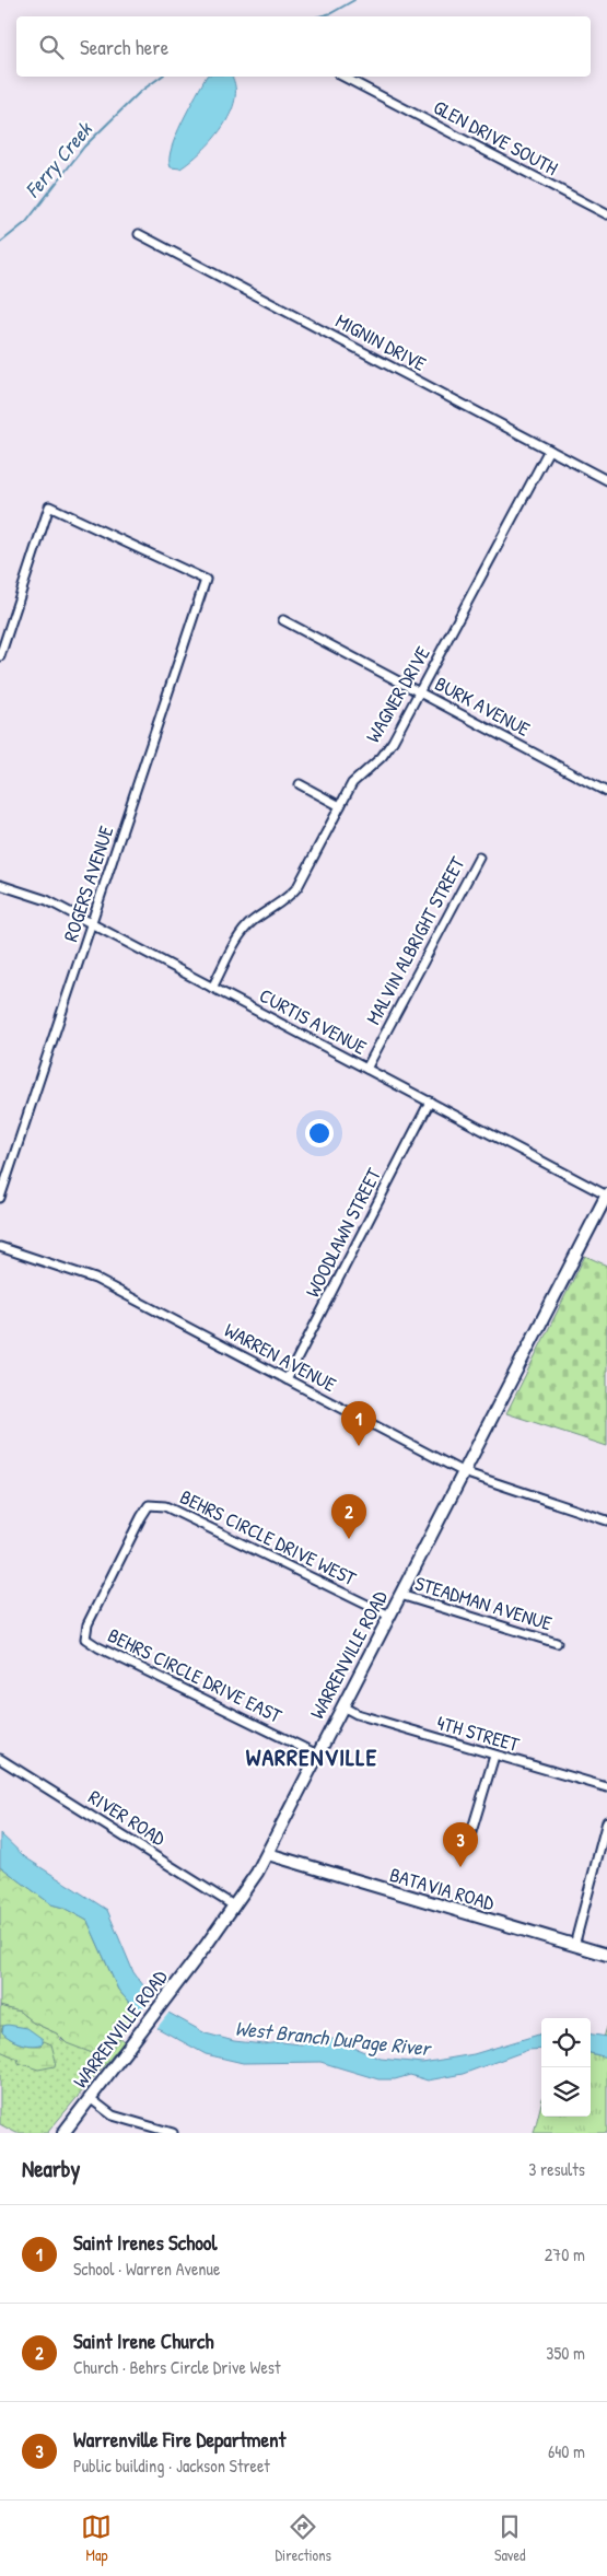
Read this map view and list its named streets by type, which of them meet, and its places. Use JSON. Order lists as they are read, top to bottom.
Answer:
{
  "streets": {
    "main road": ["WARRENVILLE ROAD", "BATAVIA ROAD"],
    "street": [
      "GLEN DRIVE SOUTH",
      "MIGNIN DRIVE",
      "WAGNER DRIVE",
      "BURK AVENUE",
      "ROGERS AVENUE",
      "MALVIN ALBRIGHT STREET",
      "CURTIS AVENUE",
      "WOODLAWN STREET",
      "WARREN AVENUE",
      "BEHRS CIRCLE DRIVE WEST",
      "STEADMAN AVENUE",
      "BEHRS CIRCLE DRIVE EAST",
      "4TH STREET",
      "RIVER ROAD"
    ]
  },
  "crossings": [
    ["MIGNIN DRIVE", "WAGNER DRIVE"],
    ["WAGNER DRIVE", "BURK AVENUE"],
    ["WAGNER DRIVE", "CURTIS AVENUE"],
    ["ROGERS AVENUE", "CURTIS AVENUE"],
    ["MALVIN ALBRIGHT STREET", "CURTIS AVENUE"],
    ["CURTIS AVENUE", "WOODLAWN STREET"],
    ["CURTIS AVENUE", "WARRENVILLE ROAD"],
    ["WOODLAWN STREET", "WARREN AVENUE"],
    ["WARREN AVENUE", "WARRENVILLE ROAD"],
    ["BEHRS CIRCLE DRIVE WEST", "WARRENVILLE ROAD"],
    ["BEHRS CIRCLE DRIVE WEST", "BEHRS CIRCLE DRIVE EAST"],
    ["STEADMAN AVENUE", "WARRENVILLE ROAD"],
    ["WARRENVILLE ROAD", "BEHRS CIRCLE DRIVE EAST"],
    ["WARRENVILLE ROAD", "4TH STREET"],
    ["WARRENVILLE ROAD", "RIVER ROAD"],
    ["WARRENVILLE ROAD", "BATAVIA ROAD"]
  ],
  "districts": ["WARRENVILLE"],
  "water": ["Ferry Creek", "West Branch DuPage River"],
  "page": {
    "search": "Search here",
    "pins": ["1", "2", "3"],
    "heading": ["Nearby", "3 results"],
    "list": [
      {
        "mark": "1",
        "name": "Saint Irenes School",
        "note": "School · Warren Avenue",
        "value": "270 m"
      },
      {
        "mark": "2",
        "name": "Saint Irene Church",
        "note": "Church · Behrs Circle Drive West",
        "value": "350 m"
      },
      {
        "mark": "3",
        "name": "Warrenville Fire Department",
        "note": "Public building · Jackson Street",
        "value": "640 m"
      }
    ],
    "nav": ["Map", "Directions", "Saved"]
  }
}
